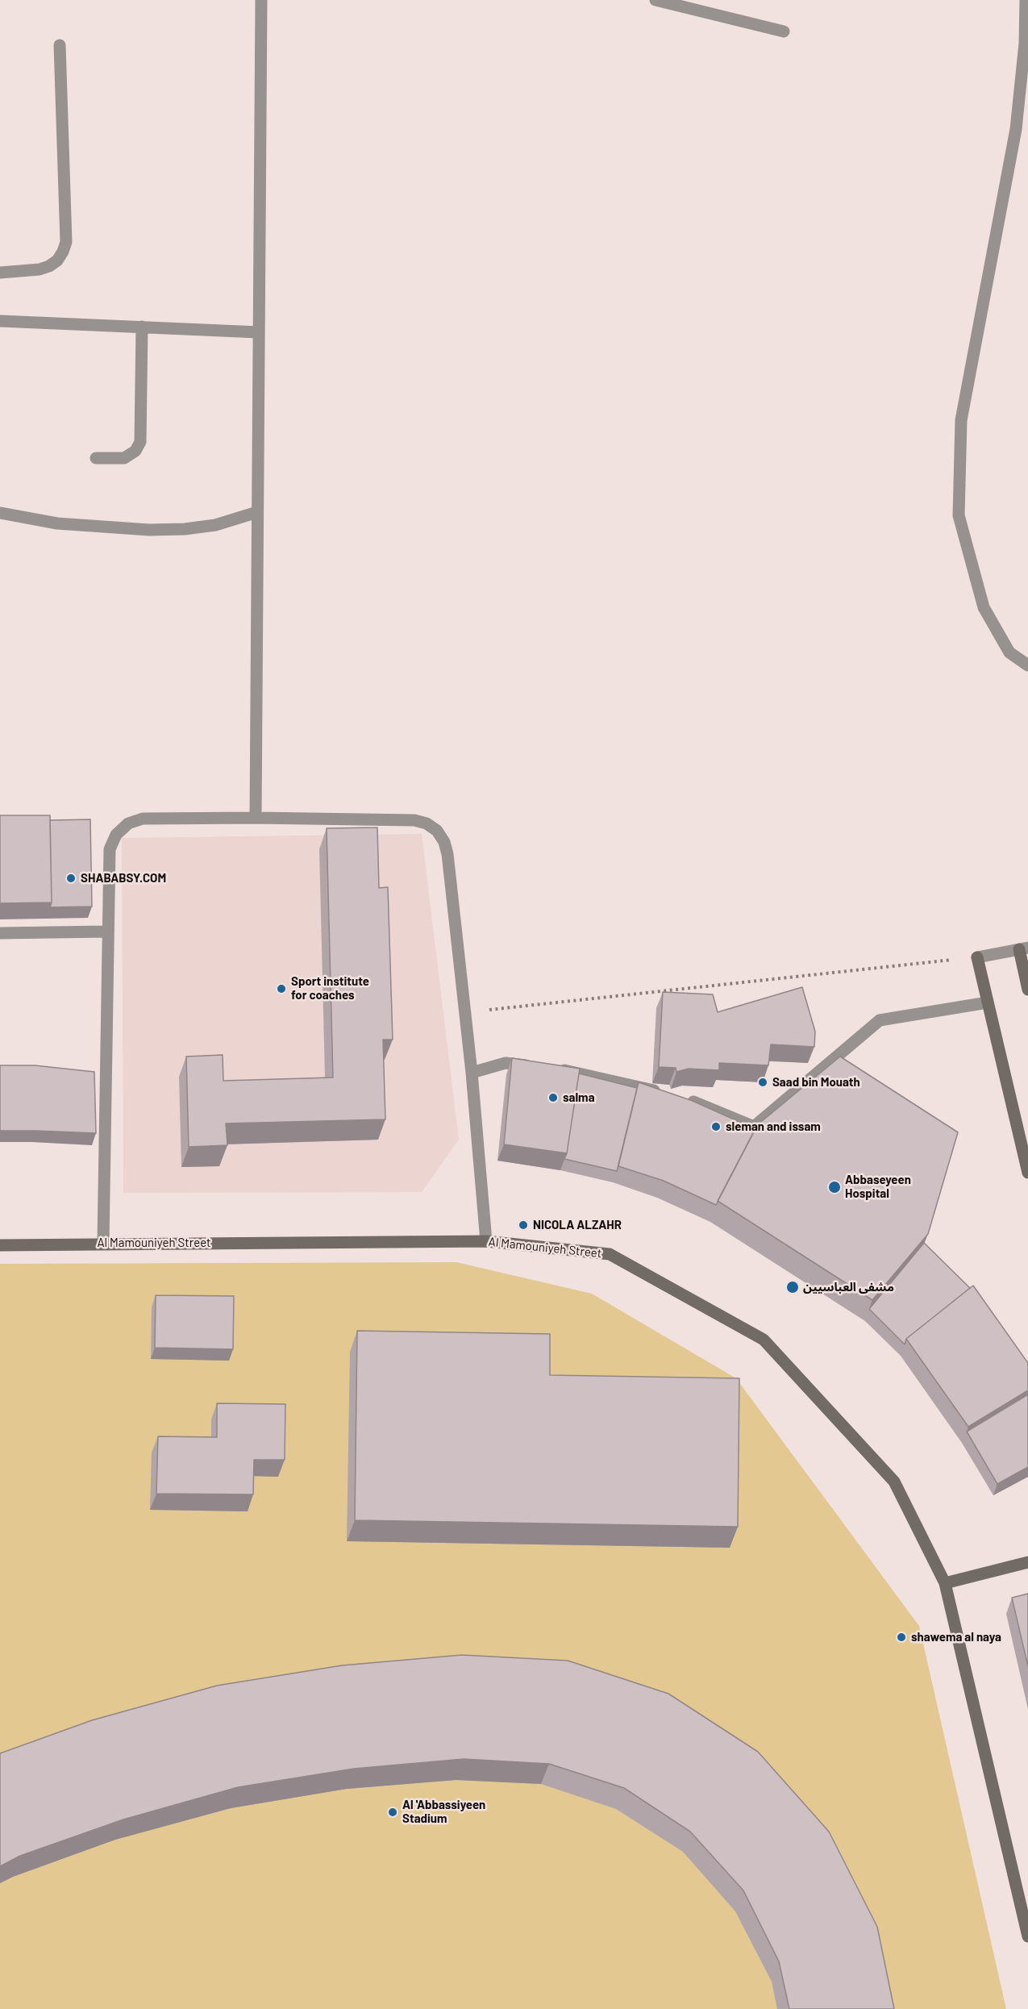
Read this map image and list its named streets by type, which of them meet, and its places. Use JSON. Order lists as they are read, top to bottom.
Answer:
{
  "streets": {
    "street": ["Al Mamouniyeh Street"]
  },
  "places": [
    "SHABABSY.COM",
    "Sport institute for coaches",
    "Saad bin Mouath",
    "salma",
    "sleman and issam",
    "Abbaseyeen Hospital",
    "NICOLA ALZAHR",
    "مشفى العباسيين",
    "shawema al naya",
    "Al 'Abbassiyeen Stadium"
  ]
}
